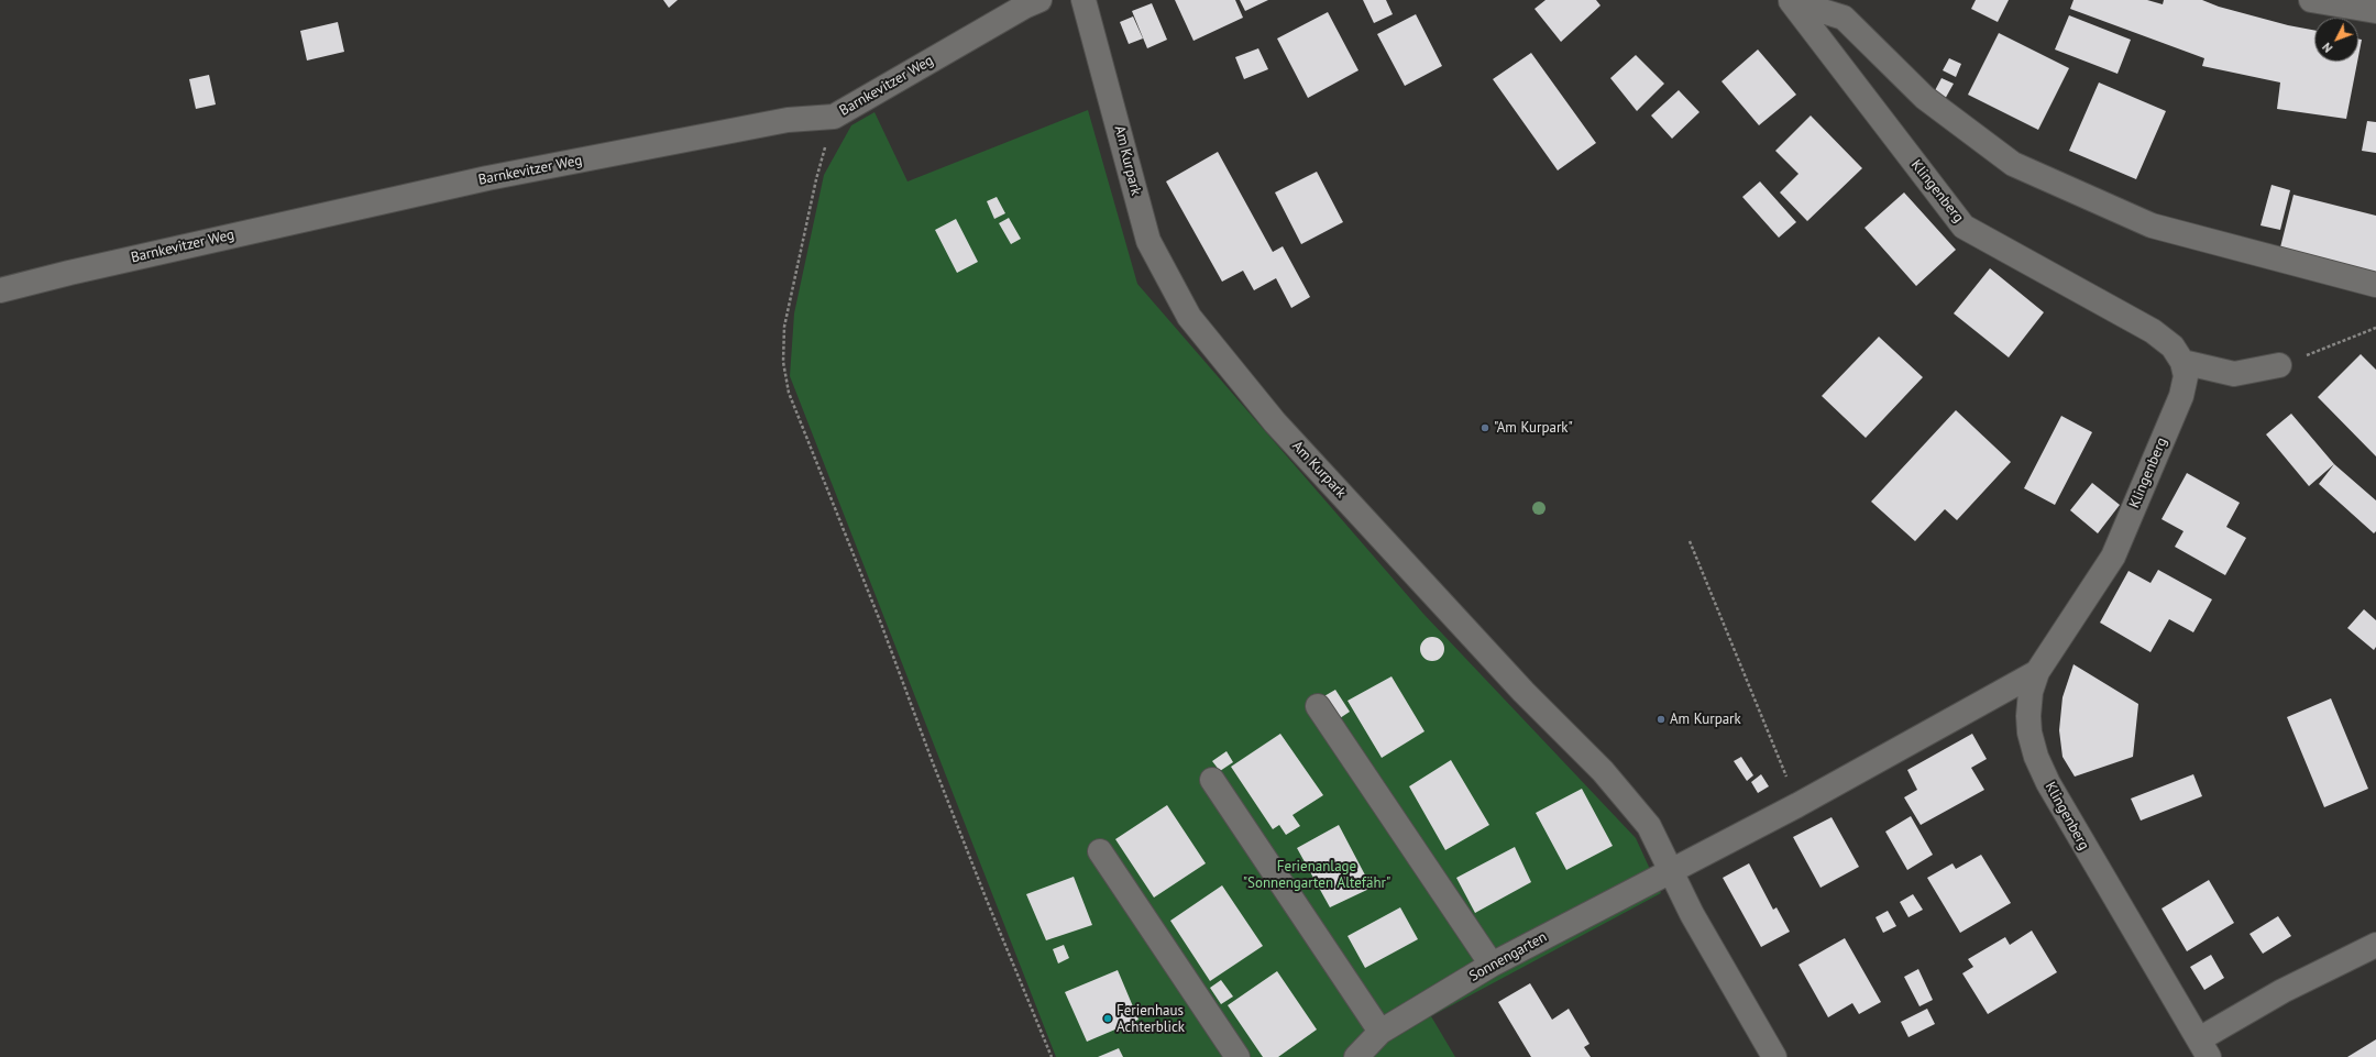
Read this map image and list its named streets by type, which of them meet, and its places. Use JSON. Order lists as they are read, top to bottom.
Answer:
{
  "streets": {
    "street": [
      "Barnkevitzer Weg",
      "Am Kurpark",
      "Klingenberg",
      "Sonnengarten"
    ]
  },
  "crossings": [
    ["Am Kurpark", "Sonnengarten"]
  ],
  "parks": ["Ferienanlage \"Sonnengarten Altefähr\""],
  "places": ["\"Am Kurpark\"", "Am Kurpark", "Ferienhaus Achterblick"],
  "north": "bottom left"
}
